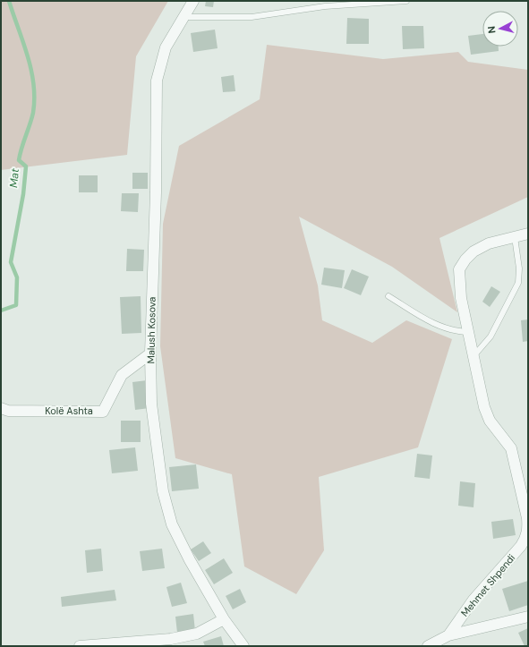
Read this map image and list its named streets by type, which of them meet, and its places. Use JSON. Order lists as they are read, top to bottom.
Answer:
{
  "streets": {
    "street": ["Malush Kosova", "Kolë Ashta", "Mehmet Shpendi"]
  },
  "crossings": [
    ["Malush Kosova", "Kolë Ashta"]
  ],
  "water": ["Mat"],
  "north": "left"
}
